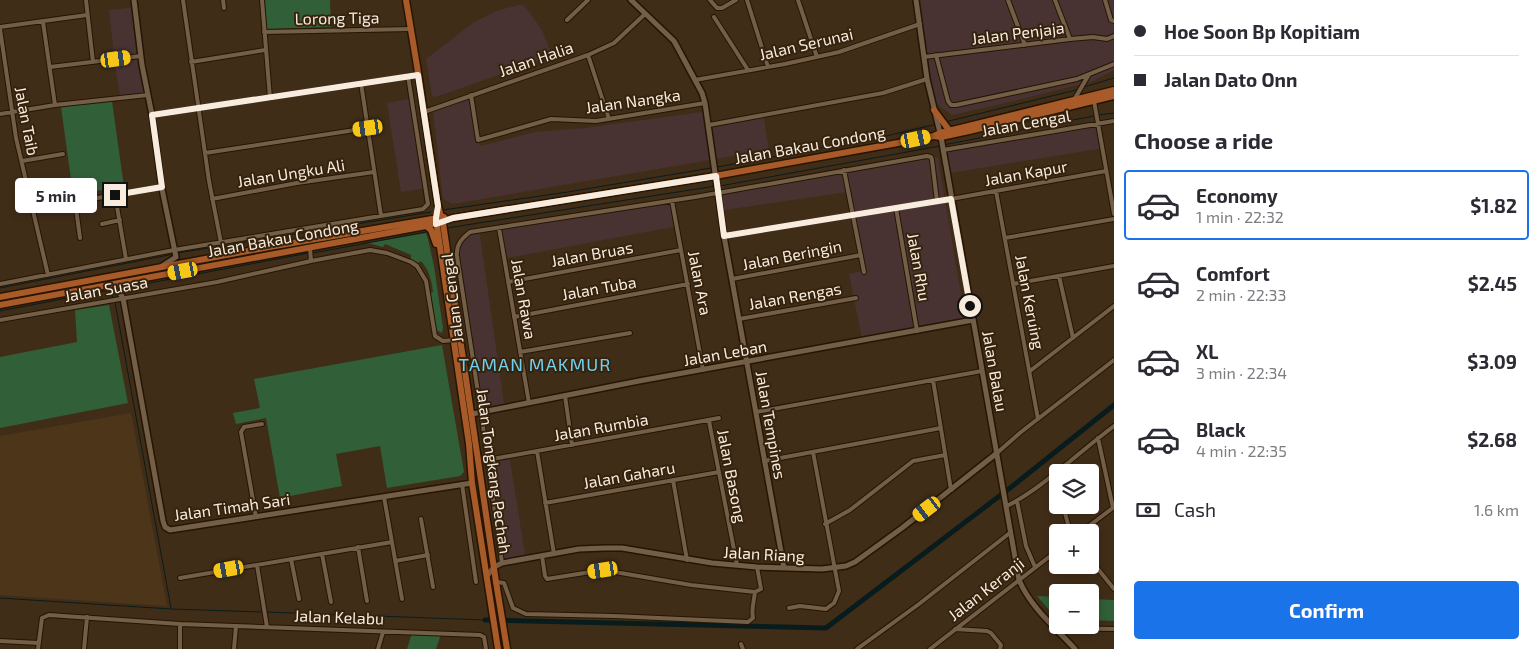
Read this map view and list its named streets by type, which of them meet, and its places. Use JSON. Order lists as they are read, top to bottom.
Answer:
{
  "streets": {
    "main road": ["Jalan Bakau Condong", "Jalan Tongkang Pechah"],
    "street": [
      "Lorong Tiga",
      "Jalan Penjaja",
      "Jalan Serunai",
      "Jalan Halia",
      "Jalan Nangka",
      "Jalan Taib",
      "Jalan Cengal",
      "Jalan Ungku Ali",
      "Jalan Kapur",
      "Jalan Bruas",
      "Jalan Beringin",
      "Jalan Rhu",
      "Jalan Ara",
      "Jalan Tuba",
      "Jalan Suasa",
      "Jalan Rengas",
      "Jalan Rawa",
      "Jalan Keruing",
      "Jalan Leban",
      "Jalan Balau",
      "Jalan Tempines",
      "Jalan Rumbia",
      "Jalan Gaharu",
      "Jalan Basong",
      "Jalan Timah Sari",
      "Jalan Riang",
      "Jalan Keranji",
      "Jalan Kelabu"
    ]
  },
  "crossings": [
    ["Lorong Tiga", "Jalan Tongkang Pechah"],
    ["Jalan Penjaja", "Jalan Balau"],
    ["Jalan Serunai", "Jalan Balau"],
    ["Jalan Serunai", "Jalan Tempines"],
    ["Jalan Halia", "Jalan Nangka"],
    ["Jalan Halia", "Jalan Tempines"],
    ["Jalan Halia", "Jalan Tongkang Pechah"],
    ["Jalan Nangka", "Jalan Tempines"],
    ["Jalan Cengal", "Jalan Bakau Condong"],
    ["Jalan Cengal", "Jalan Kapur"],
    ["Jalan Cengal", "Jalan Beringin"],
    ["Jalan Cengal", "Jalan Ara"],
    ["Jalan Cengal", "Jalan Rawa"],
    ["Jalan Cengal", "Jalan Leban"],
    ["Jalan Cengal", "Jalan Balau"],
    ["Jalan Cengal", "Jalan Tempines"],
    ["Jalan Bakau Condong", "Jalan Suasa"],
    ["Jalan Bakau Condong", "Jalan Balau"],
    ["Jalan Bakau Condong", "Jalan Tempines"],
    ["Jalan Bakau Condong", "Jalan Tongkang Pechah"],
    ["Jalan Kapur", "Jalan Beringin"],
    ["Jalan Kapur", "Jalan Rhu"],
    ["Jalan Kapur", "Jalan Keruing"],
    ["Jalan Kapur", "Jalan Balau"],
    ["Jalan Kapur", "Jalan Tempines"],
    ["Jalan Bruas", "Jalan Ara"],
    ["Jalan Bruas", "Jalan Rawa"],
    ["Jalan Beringin", "Jalan Tempines"],
    ["Jalan Rhu", "Jalan Leban"],
    ["Jalan Ara", "Jalan Tuba"],
    ["Jalan Ara", "Jalan Leban"],
    ["Jalan Tuba", "Jalan Rawa"],
    ["Jalan Suasa", "Jalan Tongkang Pechah"],
    ["Jalan Suasa", "Jalan Timah Sari"],
    ["Jalan Rengas", "Jalan Tempines"],
    ["Jalan Rawa", "Jalan Leban"],
    ["Jalan Leban", "Jalan Balau"],
    ["Jalan Leban", "Jalan Tempines"],
    ["Jalan Leban", "Jalan Tongkang Pechah"],
    ["Jalan Balau", "Jalan Riang"],
    ["Jalan Balau", "Jalan Keranji"],
    ["Jalan Tempines", "Jalan Riang"],
    ["Jalan Rumbia", "Jalan Basong"],
    ["Jalan Tongkang Pechah", "Jalan Timah Sari"],
    ["Jalan Tongkang Pechah", "Jalan Riang"],
    ["Jalan Gaharu", "Jalan Basong"],
    ["Jalan Basong", "Jalan Riang"]
  ],
  "districts": ["TAMAN MAKMUR"],
  "page": {
    "banner": ["Hoe Soon Bp Kopitiam", "Jalan Dato Onn"],
    "heading": "Choose a ride",
    "list": [
      {
        "name": "Economy",
        "note": "1 min · 22:32",
        "value": "$1.82"
      },
      {
        "name": "Comfort",
        "note": "2 min · 22:33",
        "value": "$2.45"
      },
      {
        "name": "XL",
        "note": "3 min · 22:34",
        "value": "$3.09"
      },
      {
        "name": "Black",
        "note": "4 min · 22:35",
        "value": "$2.68"
      }
    ],
    "bubble": "5 min",
    "map_buttons": ["+", "−"],
    "pay": ["Cash", "1.6 km"],
    "buttons": "Confirm"
  }
}
